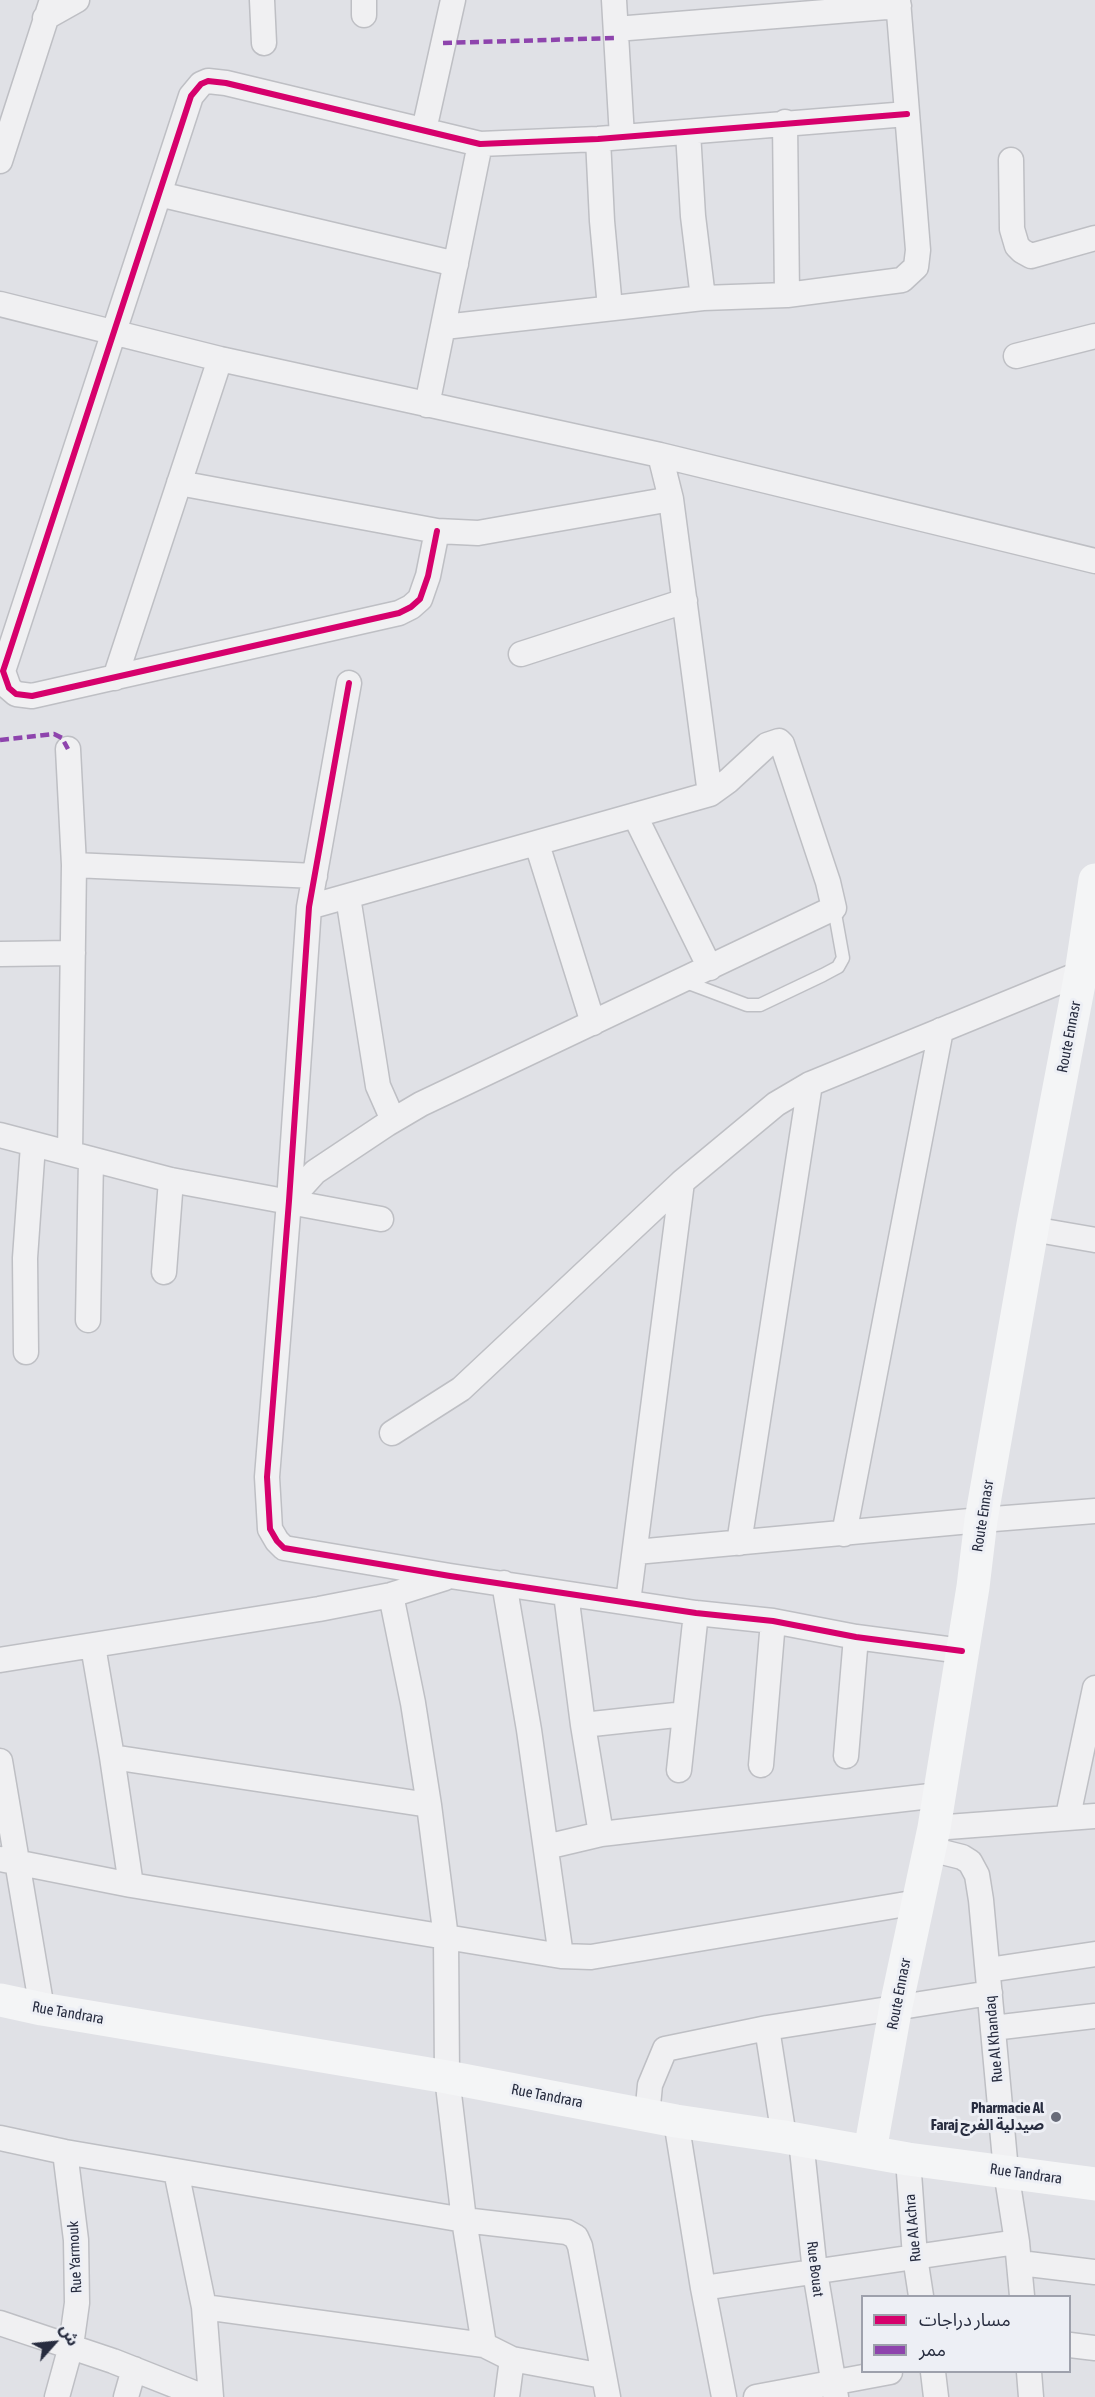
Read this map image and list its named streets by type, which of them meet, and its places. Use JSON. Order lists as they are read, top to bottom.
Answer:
{
  "streets": {
    "main road": ["Route Ennasr", "Rue Tandrara"],
    "street": [
      "Rue Al Khandaq",
      "Rue Al Achra",
      "Rue Yarmouk",
      "Rue Bouat"
    ]
  },
  "crossings": [
    ["Route Ennasr", "Rue Tandrara"],
    ["Route Ennasr", "Rue Al Khandaq"],
    ["Rue Tandrara", "Rue Al Khandaq"],
    ["Rue Tandrara", "Rue Al Achra"],
    ["Rue Tandrara", "Rue Bouat"]
  ],
  "places": ["Pharmacie Al Faraj صيدلية الفرج"],
  "legend": ["مسار دراجات", "ممر"],
  "north": "top right"
}
